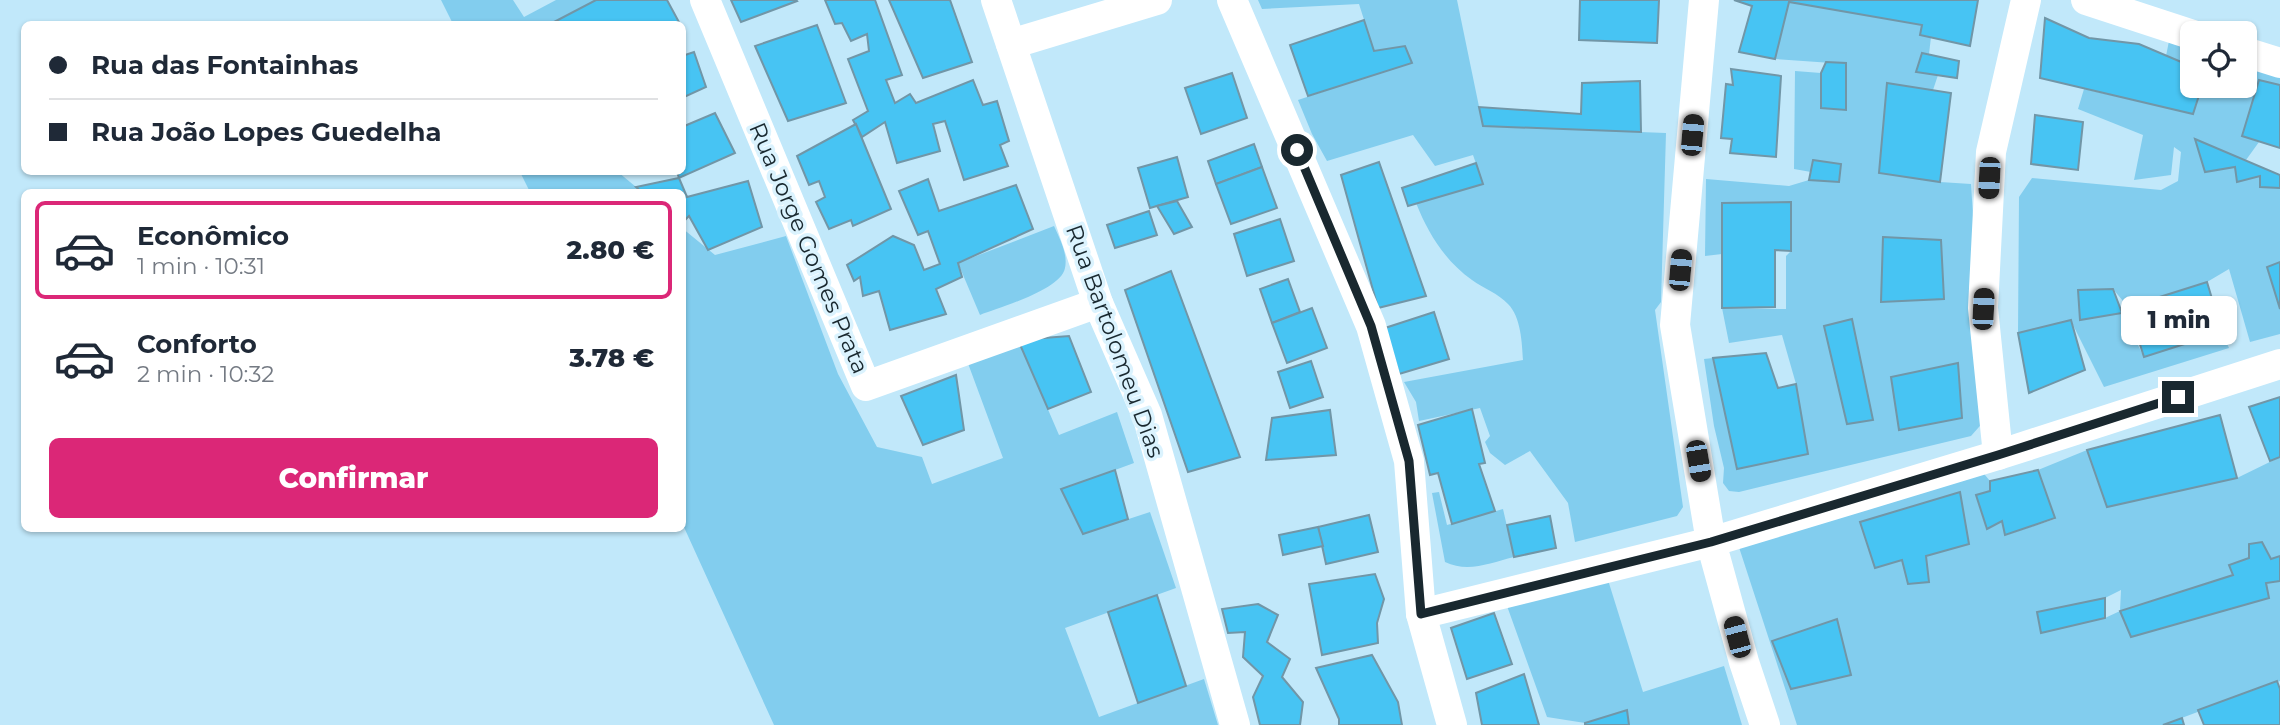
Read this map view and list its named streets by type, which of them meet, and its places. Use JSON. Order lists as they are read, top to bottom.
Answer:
{
  "streets": {
    "street": ["Rua Jorge Gomes Prata", "Rua Bartolomeu Dias"]
  },
  "crossings": [
    ["Rua Jorge Gomes Prata", "Rua Bartolomeu Dias"]
  ],
  "page": {
    "banner": ["Rua das Fontainhas", "Rua João Lopes Guedelha"],
    "list": [
      {
        "name": "Econômico",
        "note": "1 min · 10:31",
        "value": "2.80 €"
      },
      {
        "name": "Conforto",
        "note": "2 min · 10:32",
        "value": "3.78 €"
      }
    ],
    "bubble": "1 min",
    "buttons": "Confirmar"
  }
}
